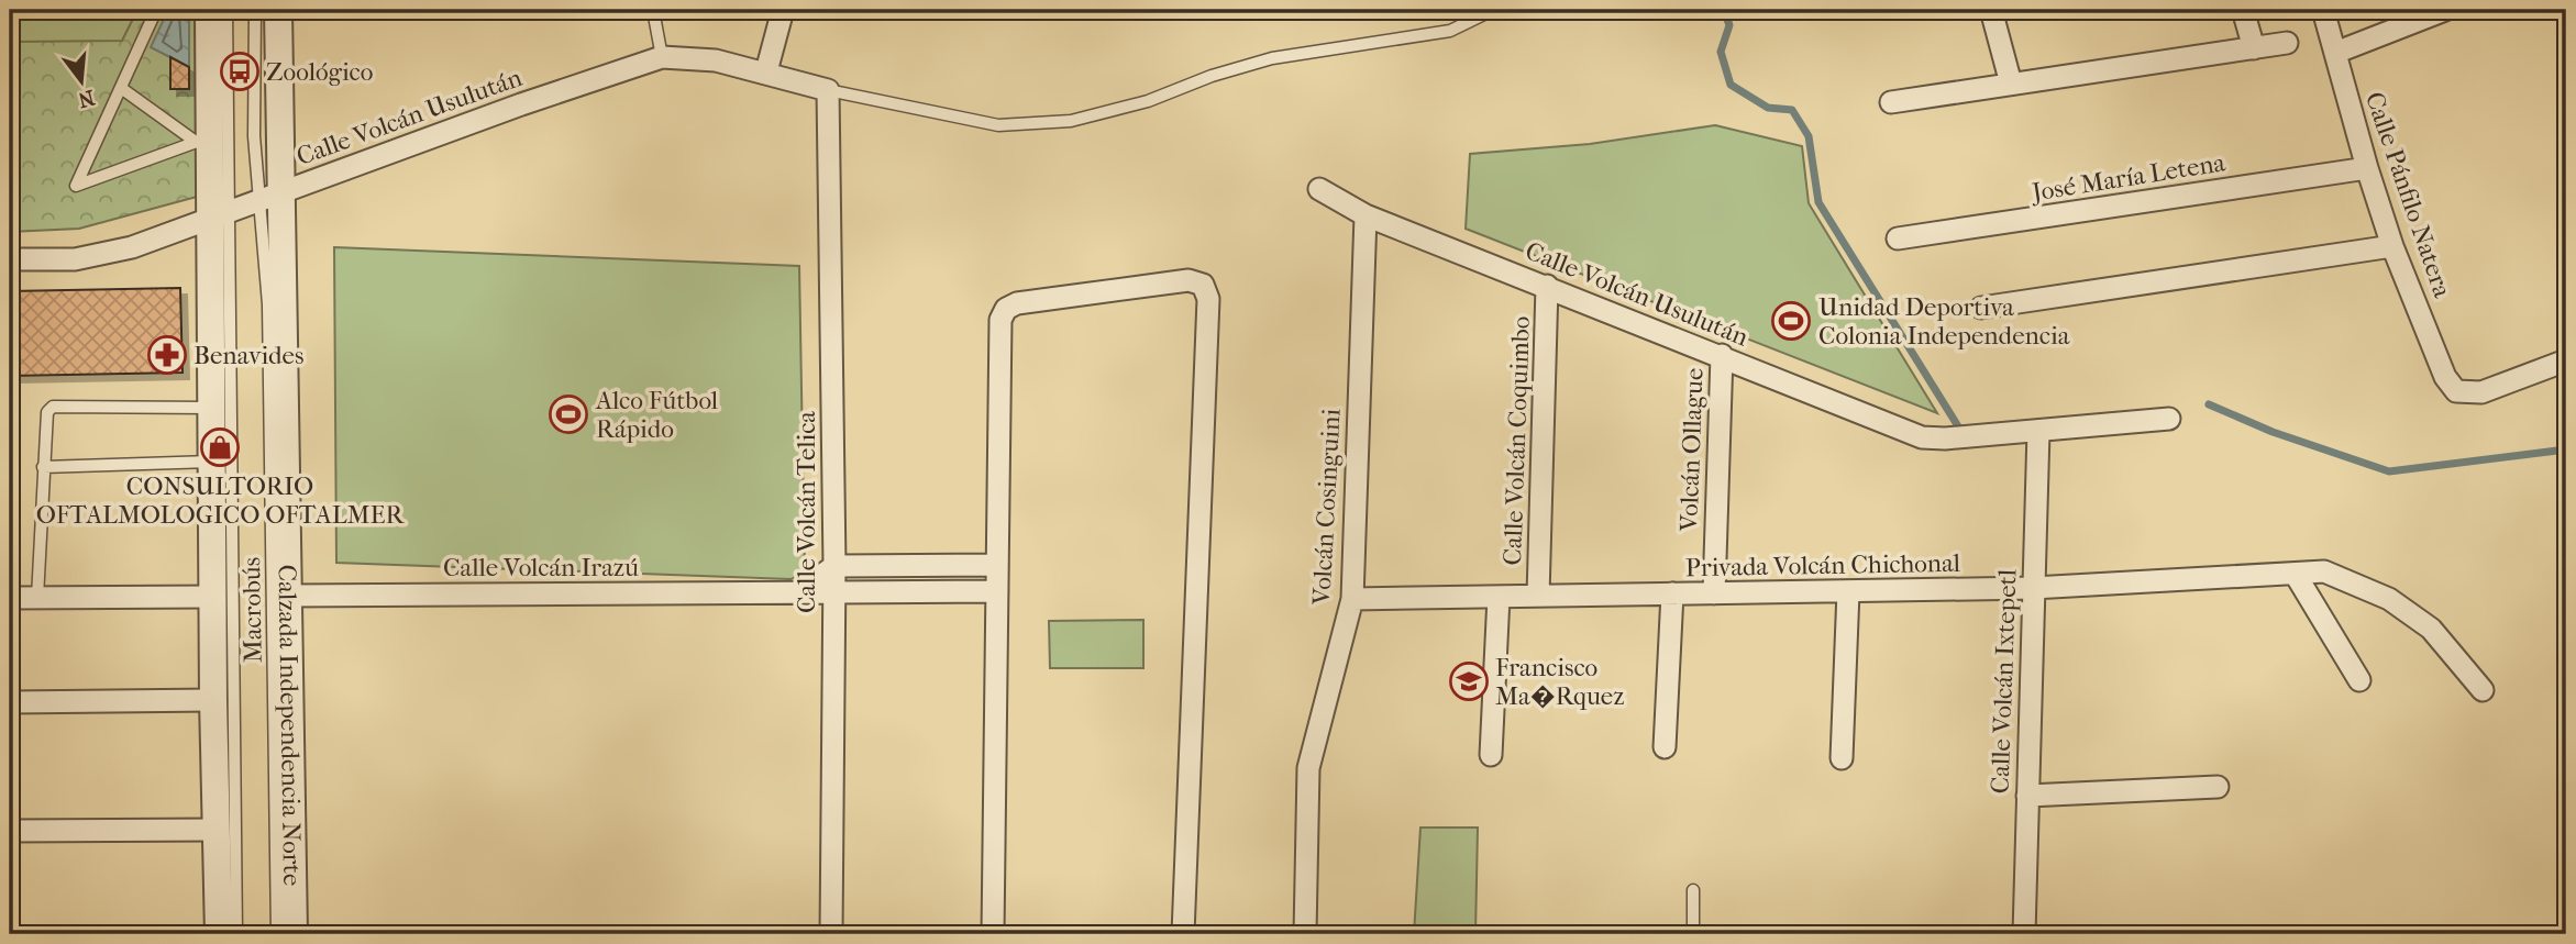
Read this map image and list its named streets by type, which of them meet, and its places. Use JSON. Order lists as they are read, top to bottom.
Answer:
{
  "streets": {
    "street": [
      "Calle Volcán Usulután",
      "José María Letena",
      "Calle Pánfilo Natera",
      "Calle Volcán Coquimbo",
      "Volcán Ollague",
      "Volcán Cosinguini",
      "Calle Volcán Telica",
      "Privada Volcán Chichonal",
      "Calle Volcán Irazú",
      "Calle Volcán Ixtepetl",
      "Calzada Independencia Norte"
    ],
    "lane": ["Macrobús"]
  },
  "crossings": [
    ["Calle Volcán Usulután", "Calle Volcán Coquimbo"],
    ["Calle Volcán Usulután", "Volcán Ollague"],
    ["Calle Volcán Usulután", "Volcán Cosinguini"],
    ["Calle Volcán Usulután", "Calle Volcán Telica"],
    ["Calle Volcán Usulután", "Macrobús"],
    ["Calle Volcán Usulután", "Calle Volcán Ixtepetl"],
    ["Calle Volcán Usulután", "Calzada Independencia Norte"],
    ["José María Letena", "Calle Pánfilo Natera"],
    ["Calle Volcán Coquimbo", "Privada Volcán Chichonal"],
    ["Volcán Ollague", "Privada Volcán Chichonal"],
    ["Volcán Cosinguini", "Privada Volcán Chichonal"],
    ["Calle Volcán Telica", "Calle Volcán Irazú"],
    ["Privada Volcán Chichonal", "Calle Volcán Ixtepetl"],
    ["Calle Volcán Irazú", "Calzada Independencia Norte"],
    ["Macrobús", "Calzada Independencia Norte"]
  ],
  "places": {
    "bus stop": ["Zoológico"],
    "sports": ["Unidad Deportiva Colonia Independencia", "Alco Fútbol Rápido"],
    "pharmacy": ["Benavides"],
    "shop": ["CONSULTORIO OFTALMOLOGICO OFTALMER"],
    "school or university": ["Francisco Ma�Rquez"]
  },
  "north": "bottom"
}
